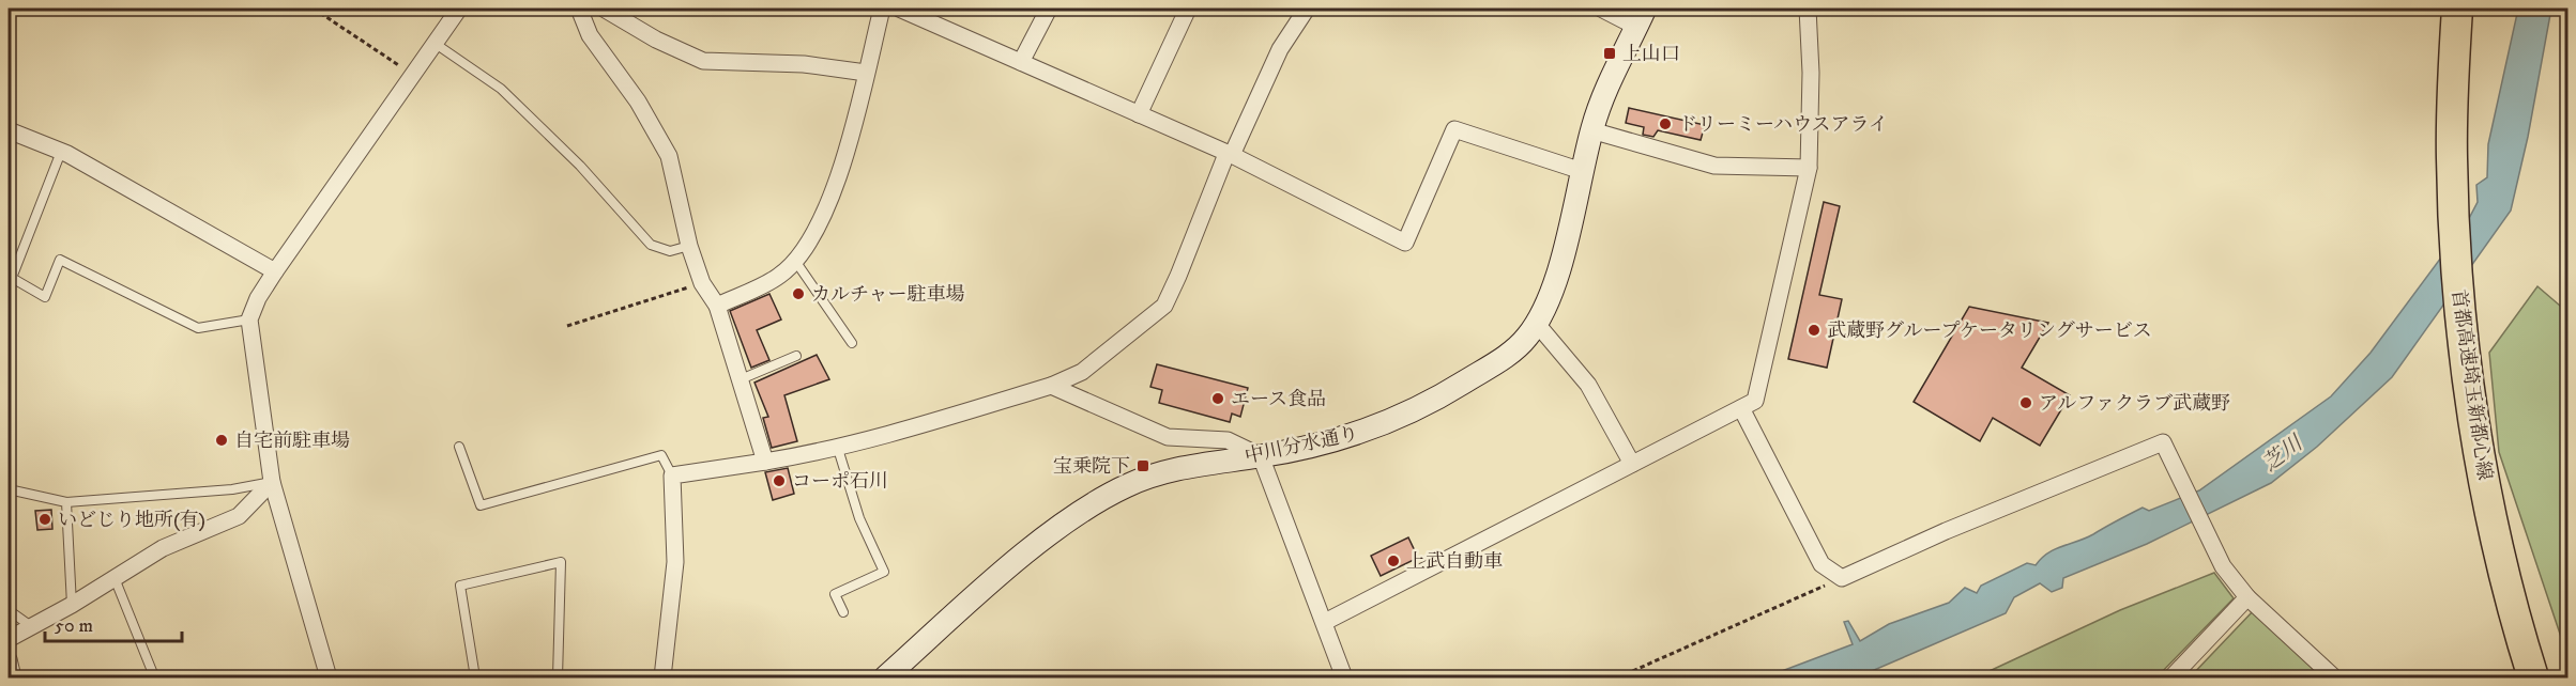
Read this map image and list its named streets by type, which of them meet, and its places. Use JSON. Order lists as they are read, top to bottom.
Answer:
{
  "streets": {
    "highway": ["首都高速埼玉新都心線"],
    "street": ["中川分水通り"]
  },
  "water": ["芝川"],
  "places": {
    "transit": ["上山口", "宝乗院下"],
    "other": [
      "ドリーミーハウスアライ",
      "カルチャー駐車場",
      "武蔵野グループケータリングサービス",
      "エース食品",
      "アルファクラブ武蔵野",
      "自宅前駐車場",
      "コーポ石川",
      "いどじり地所(有)",
      "上武自動車"
    ]
  },
  "scale_bar": "50 m"
}
